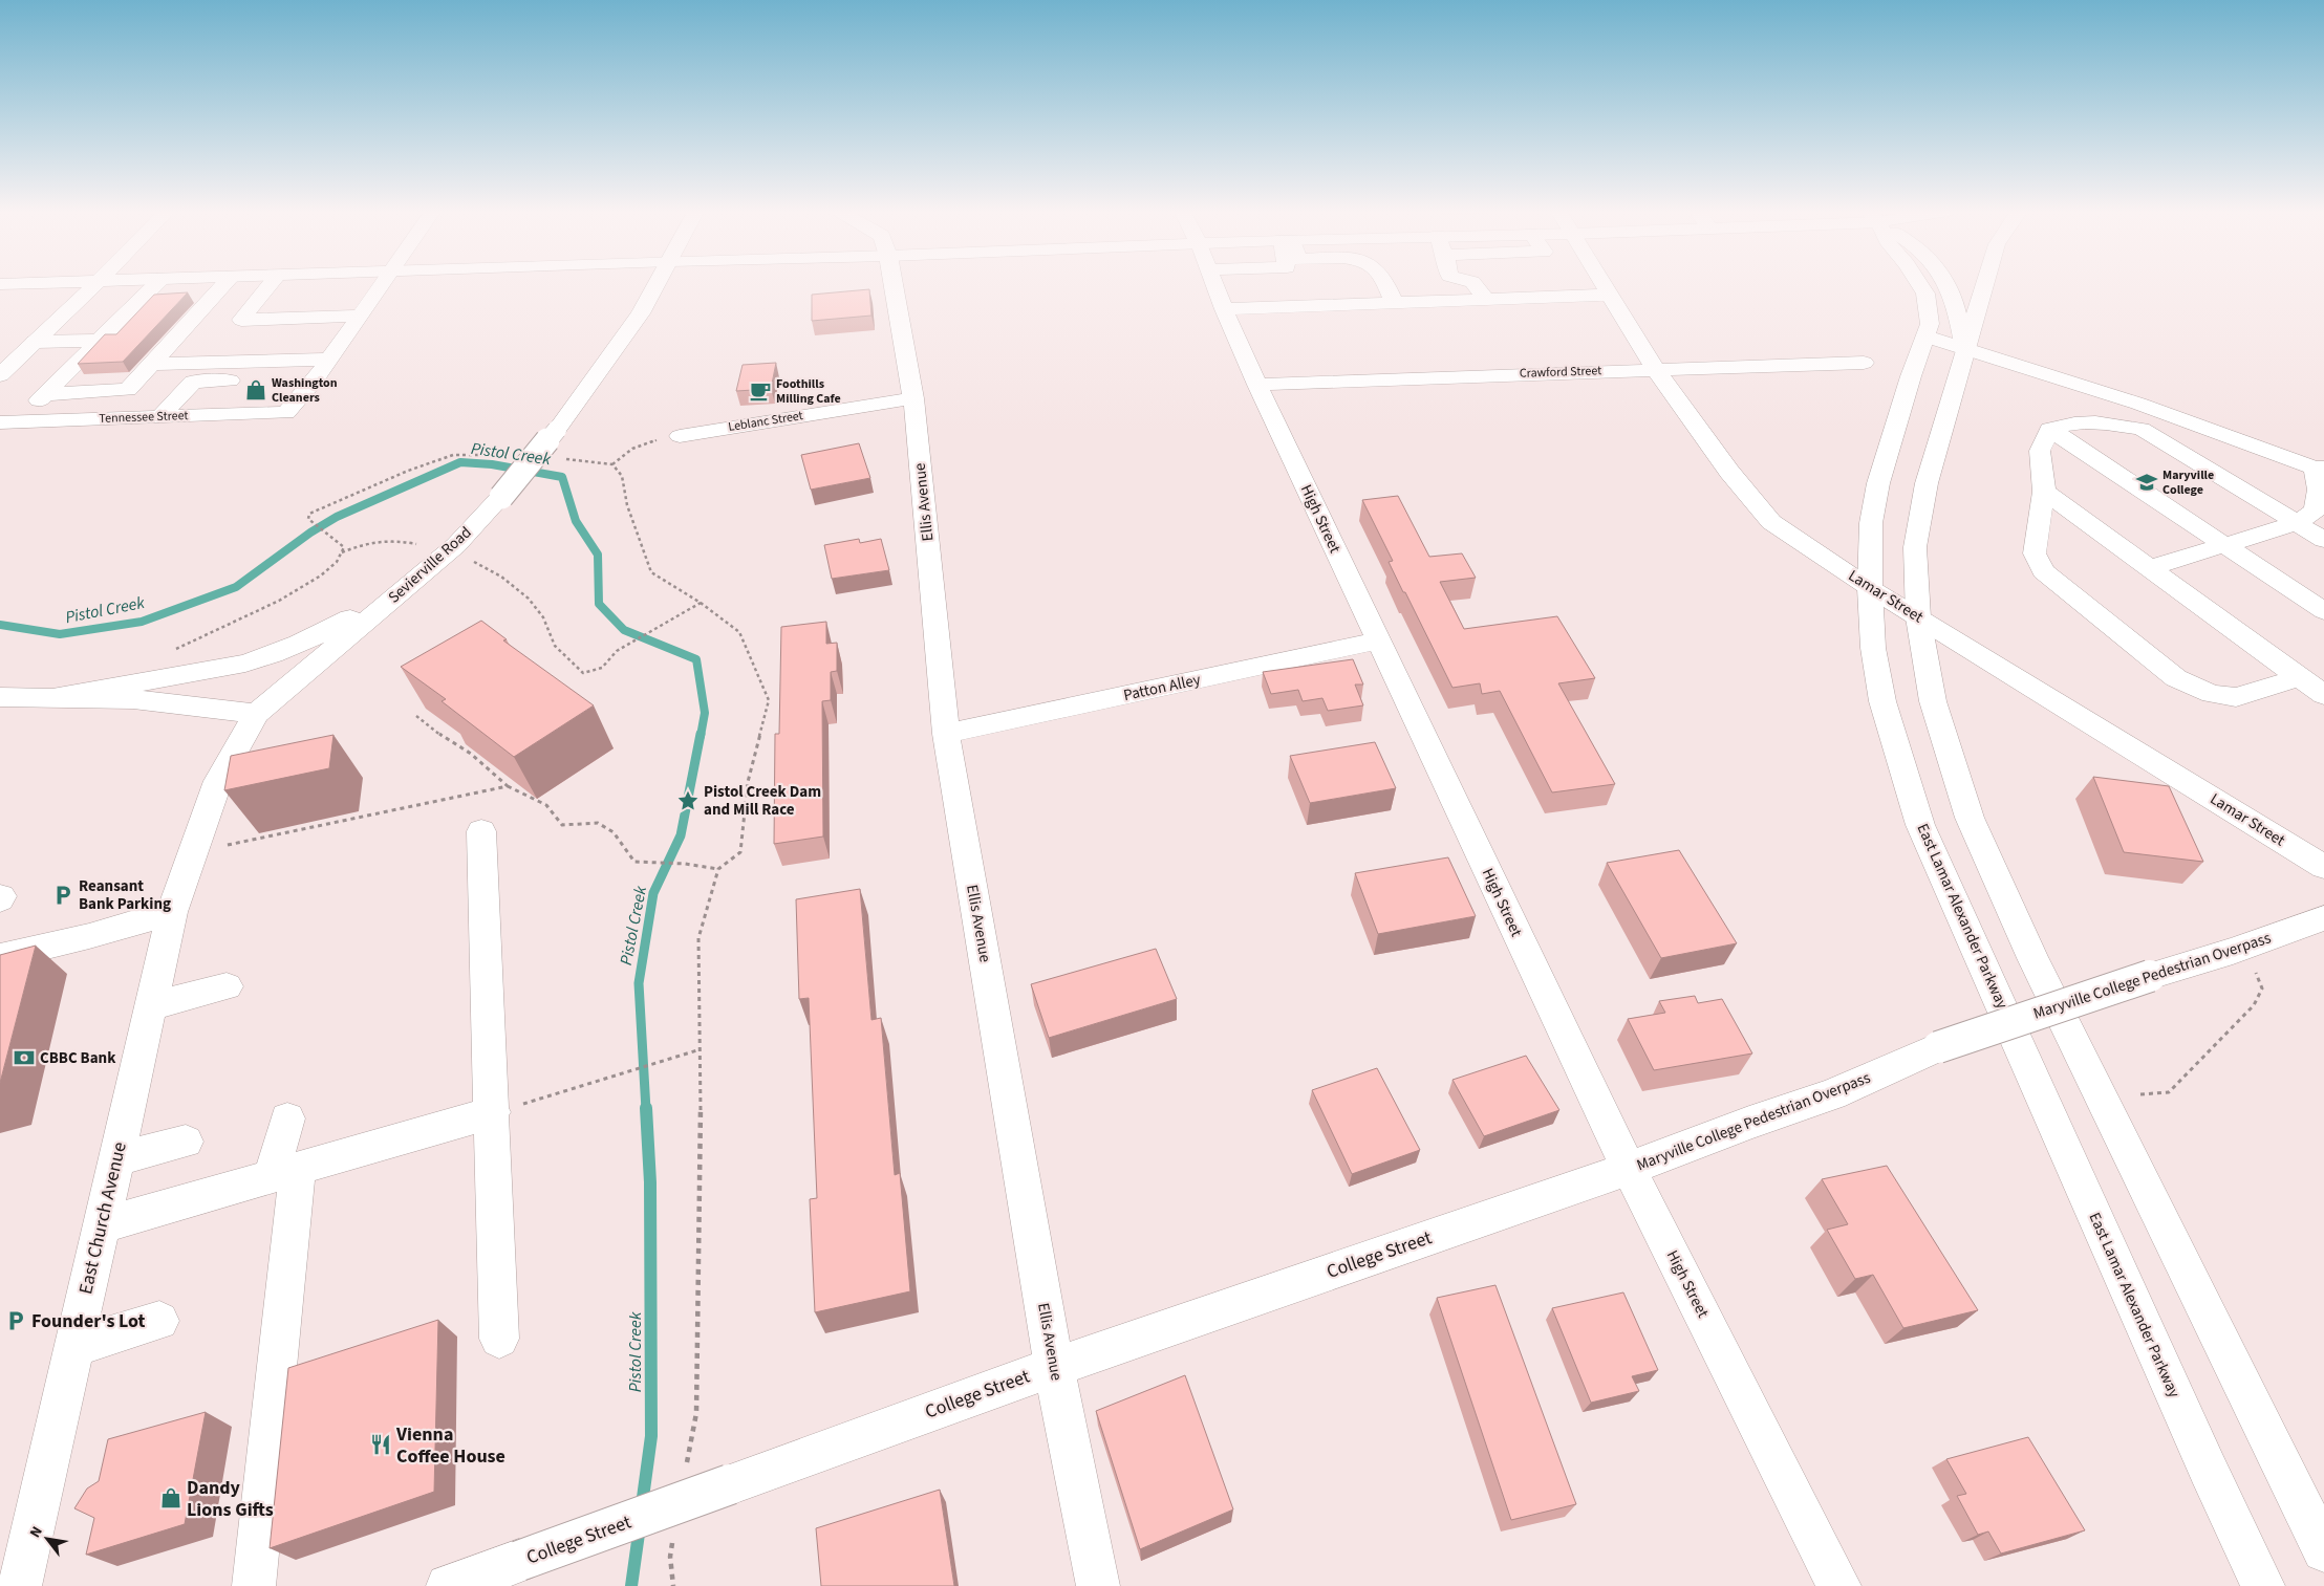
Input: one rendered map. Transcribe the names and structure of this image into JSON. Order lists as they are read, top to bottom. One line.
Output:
{"streets":{"main road":["Crawford Street","Tennessee Street","Leblanc Street","Ellis Avenue","High Street","Sevierville Road","Lamar Street","Patton Alley","East Lamar Alexander Parkway","Maryville College Pedestrian Overpass","East Church Avenue","College Street"]},"crossings":[["Crawford Street","High Street"],["Crawford Street","Lamar Street"],["Leblanc Street","Ellis Avenue"],["Ellis Avenue","Patton Alley"],["Ellis Avenue","College Street"],["High Street","Patton Alley"],["High Street","Maryville College Pedestrian Overpass"],["High Street","College Street"],["Sevierville Road","East Church Avenue"],["Lamar Street","East Lamar Alexander Parkway"],["Maryville College Pedestrian Overpass","College Street"]],"water":["Pistol Creek"],"places":{"shop":["Washington Cleaners","Dandy Lions Gifts"],"cafe":["Foothills Milling Cafe"],"school or university":["Maryville College"],"place":["Pistol Creek Dam and Mill Race"],"parking":["Reansant Bank Parking","Founder's Lot"],"bank":["CBBC Bank"],"restaurant":["Vienna Coffee House"]},"north":"top left"}
